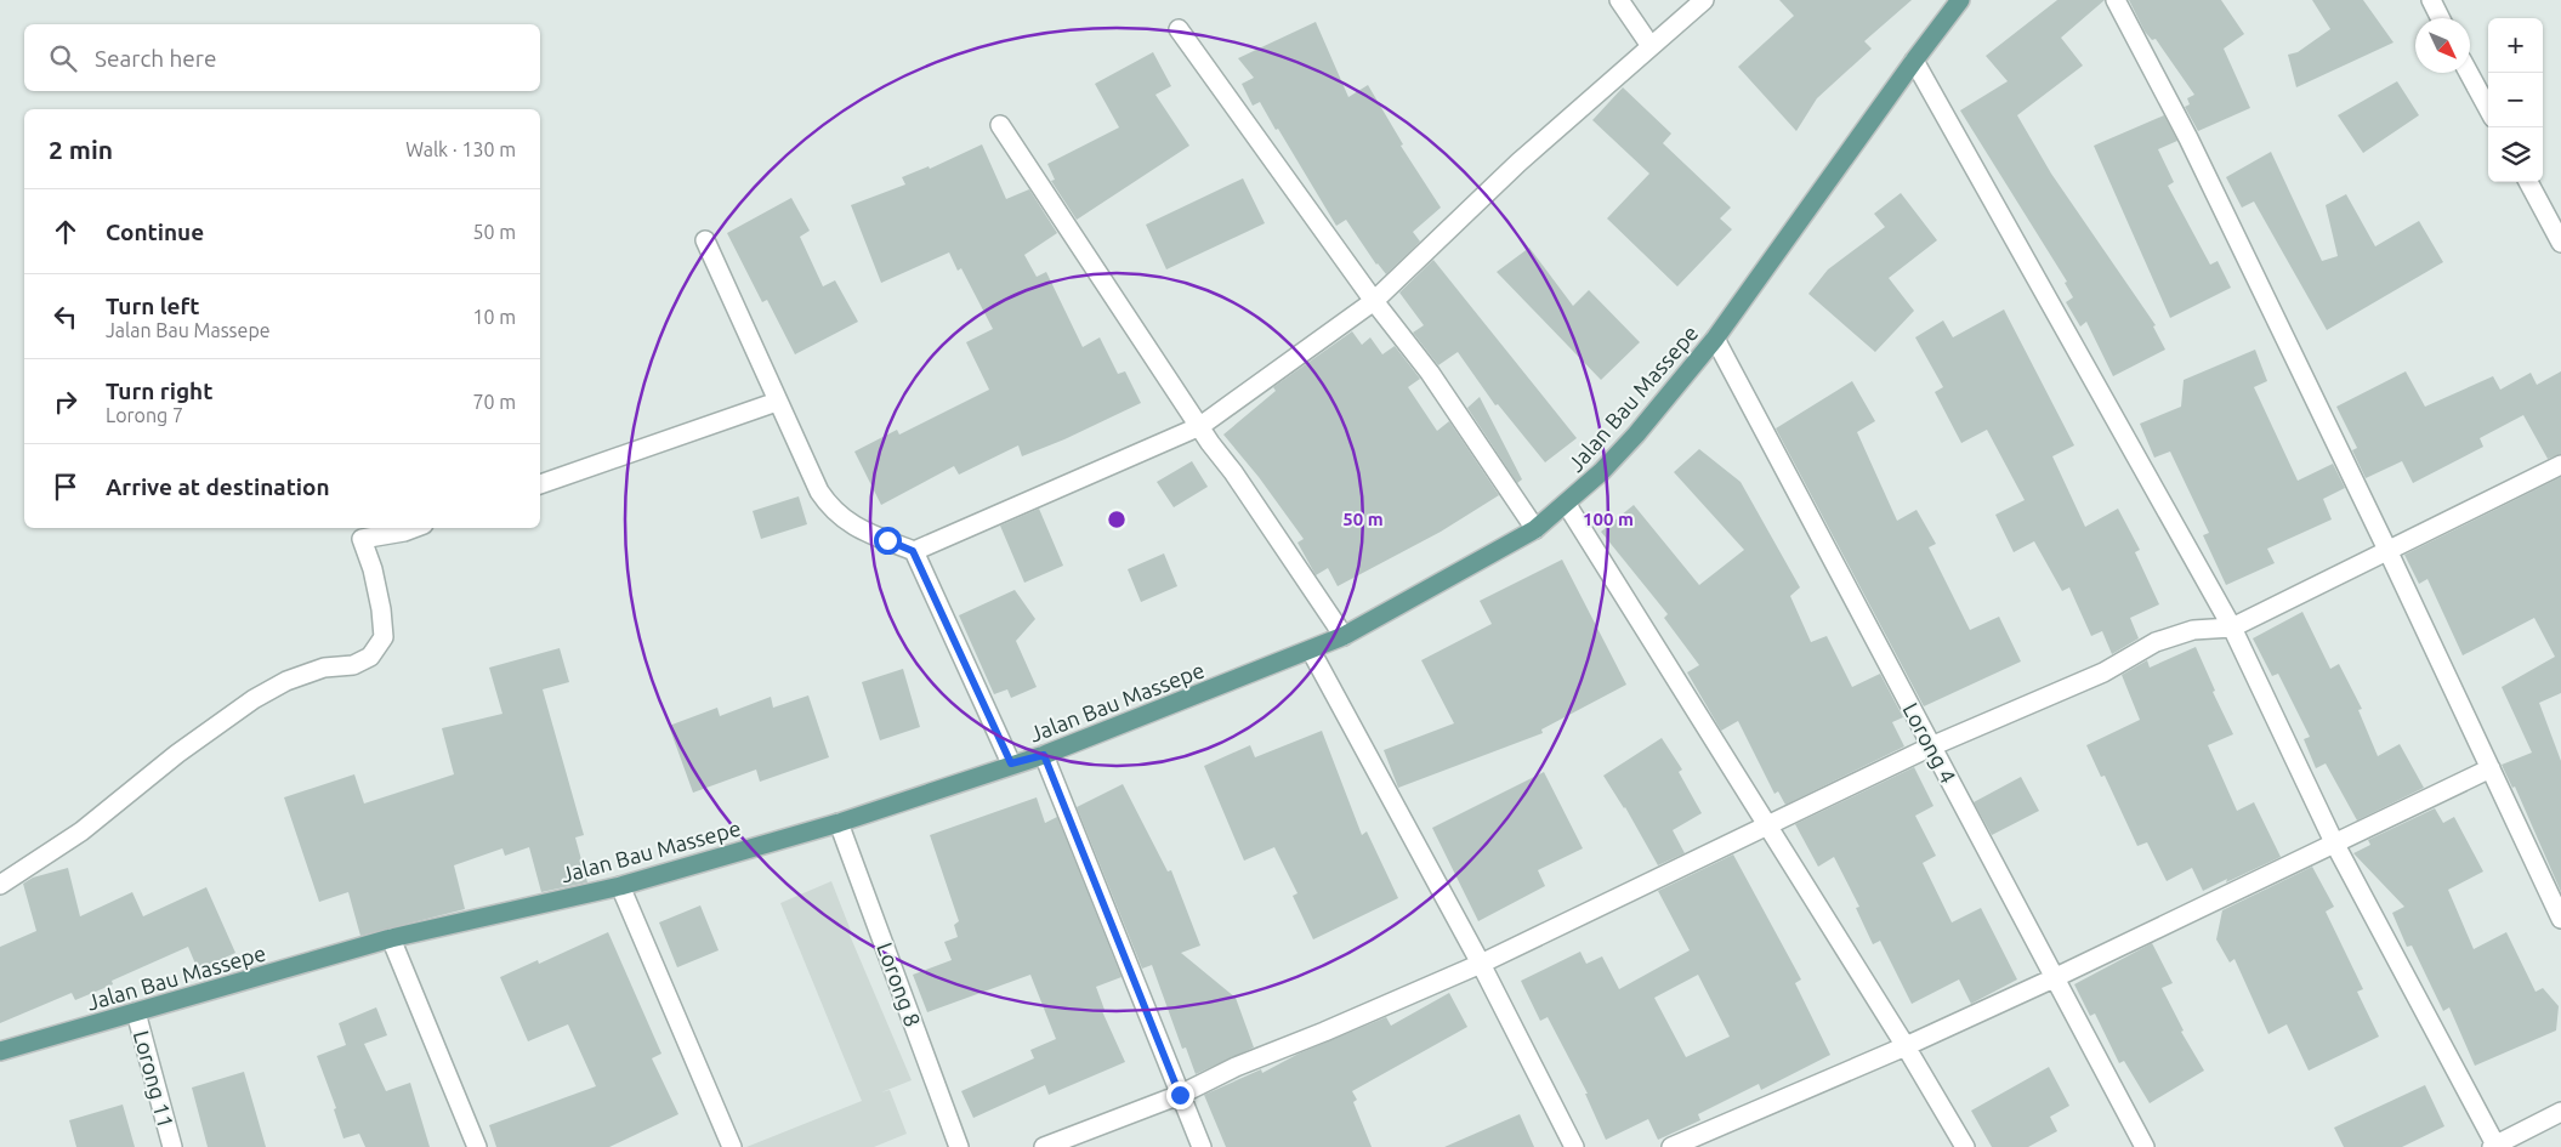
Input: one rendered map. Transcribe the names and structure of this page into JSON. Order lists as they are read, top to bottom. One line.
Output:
{"streets":{"main road":["Jalan Bau Massepe"],"street":["Lorong 4","Lorong 8","Lorong 11"]},"crossings":[["Jalan Bau Massepe","Lorong 4"],["Jalan Bau Massepe","Lorong 8"],["Jalan Bau Massepe","Lorong 11"]],"north":"bottom right","page":{"map_buttons":["+","−"],"search":"Search here","heading":["2 min","Walk · 130 m"],"list":[["Continue","50 m"],["Turn left","Jalan Bau Massepe","10 m"],["Turn right","Lorong 7","70 m"],"Arrive at destination"]},"rings":["50 m","100 m"]}
